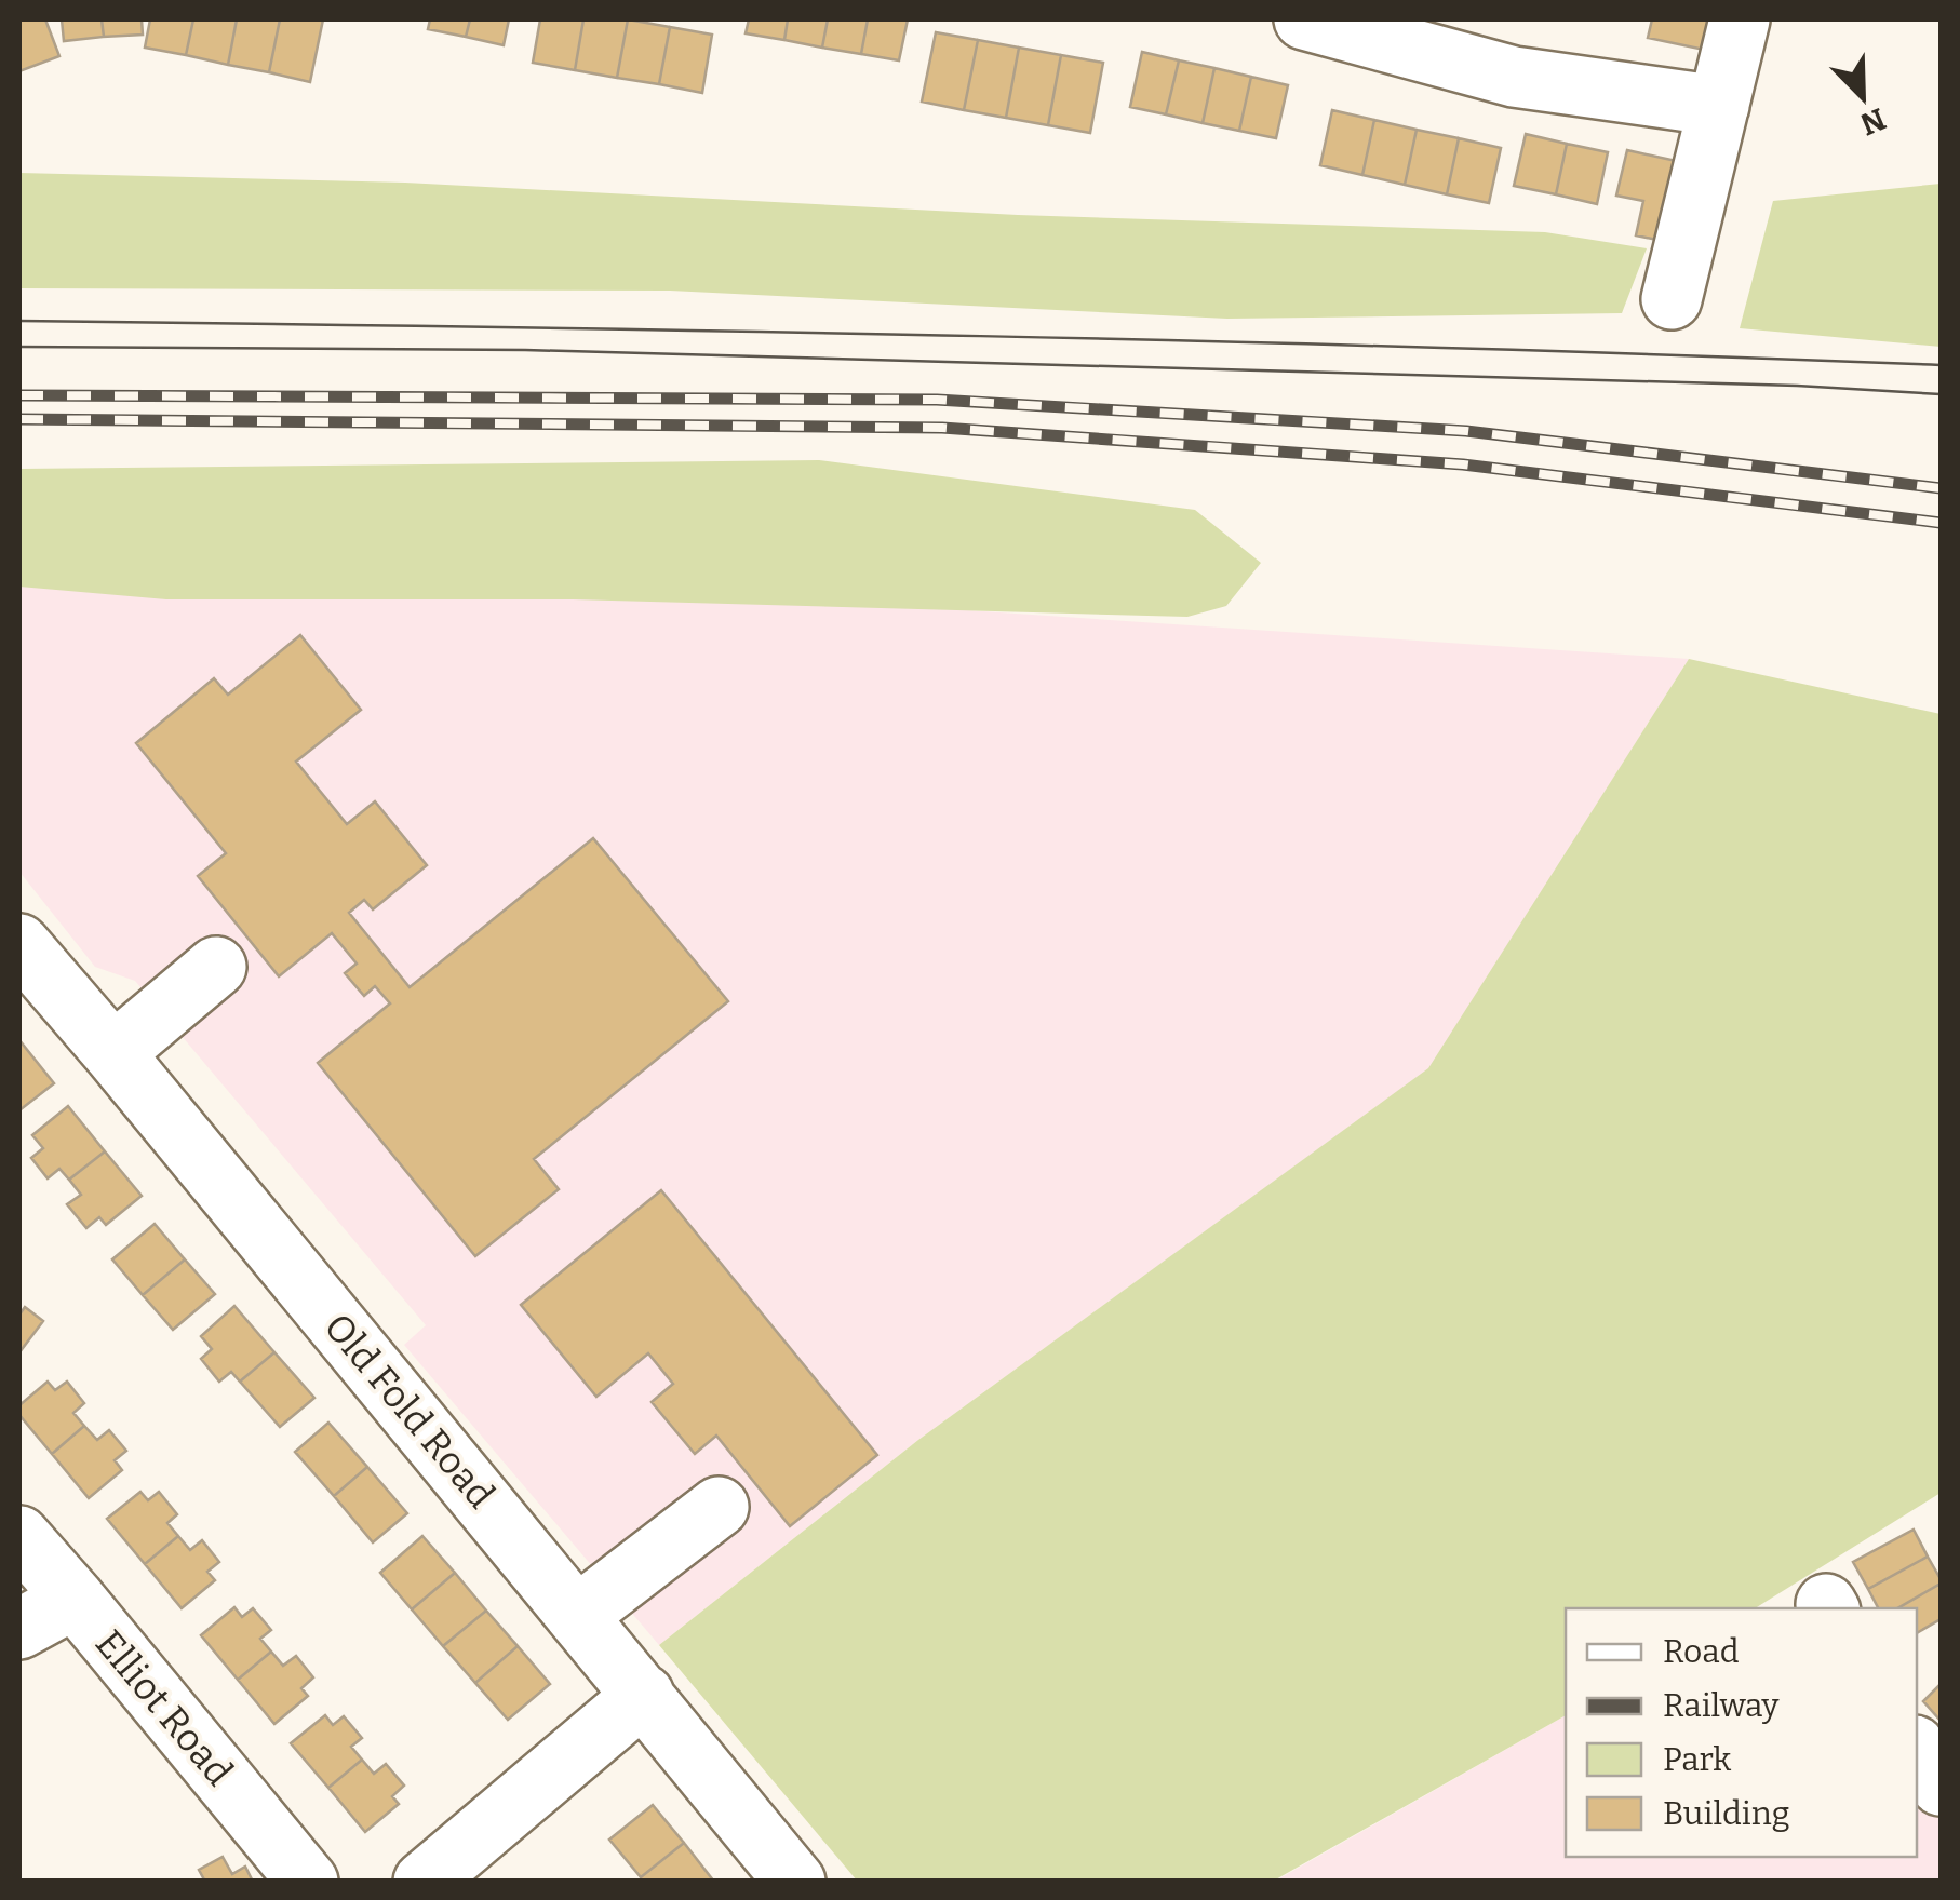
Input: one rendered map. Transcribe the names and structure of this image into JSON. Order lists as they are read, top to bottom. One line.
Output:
{"streets":{"street":["Old Fold Road","Elliot Road"]},"legend":["Road","Railway","Park","Building"],"north":"bottom right"}
